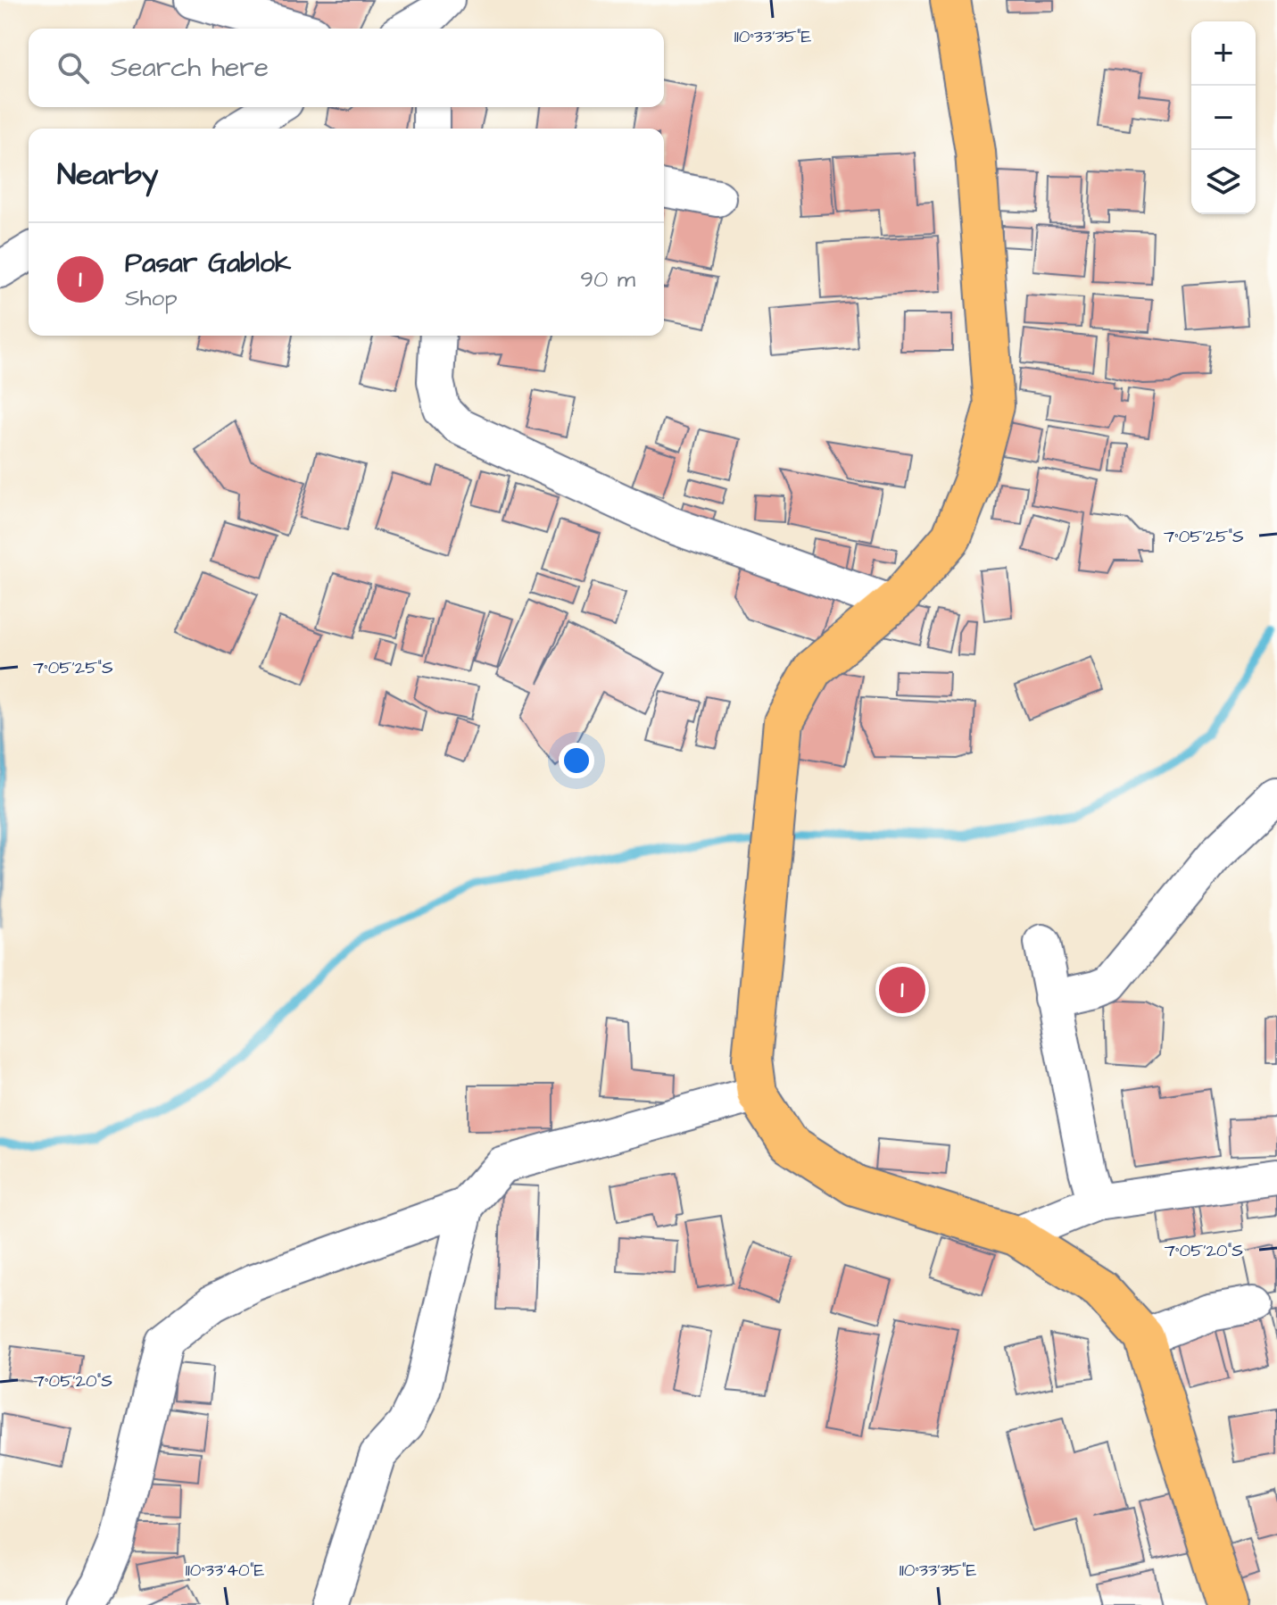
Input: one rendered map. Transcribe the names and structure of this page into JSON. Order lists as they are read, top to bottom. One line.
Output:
{"page":{"map_buttons":["+","−"],"search":"Search here","heading":"Nearby","list":[{"mark":"1","name":"Pasar Gablok","note":"Shop","value":"90 m"}],"pins":"1"},"coordinates":["110°33'35\"E","7°05'25\"S","7°05'20\"S","110°33'40\"E"]}
